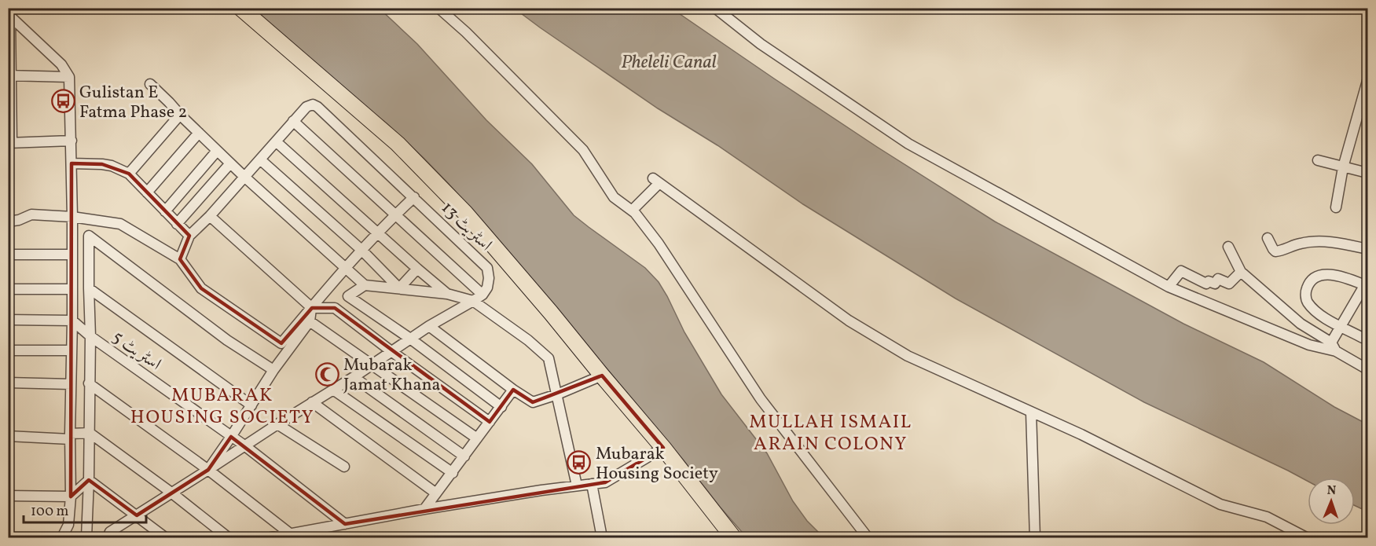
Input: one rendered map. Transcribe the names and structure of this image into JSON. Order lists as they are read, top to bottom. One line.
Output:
{"streets":{"street":["اسٹریٹ 13","اسٹریٹ 5"]},"districts":["MUBARAK HOUSING SOCIETY","MULLAH ISMAIL ARAIN COLONY"],"water":["Pheleli Canal"],"places":{"bus stop":["Gulistan E Fatma Phase 2","Mubarak Housing Society"],"mosque":["Mubarak Jamat Khana"]},"scale_bar":"100 m","north":"top"}
